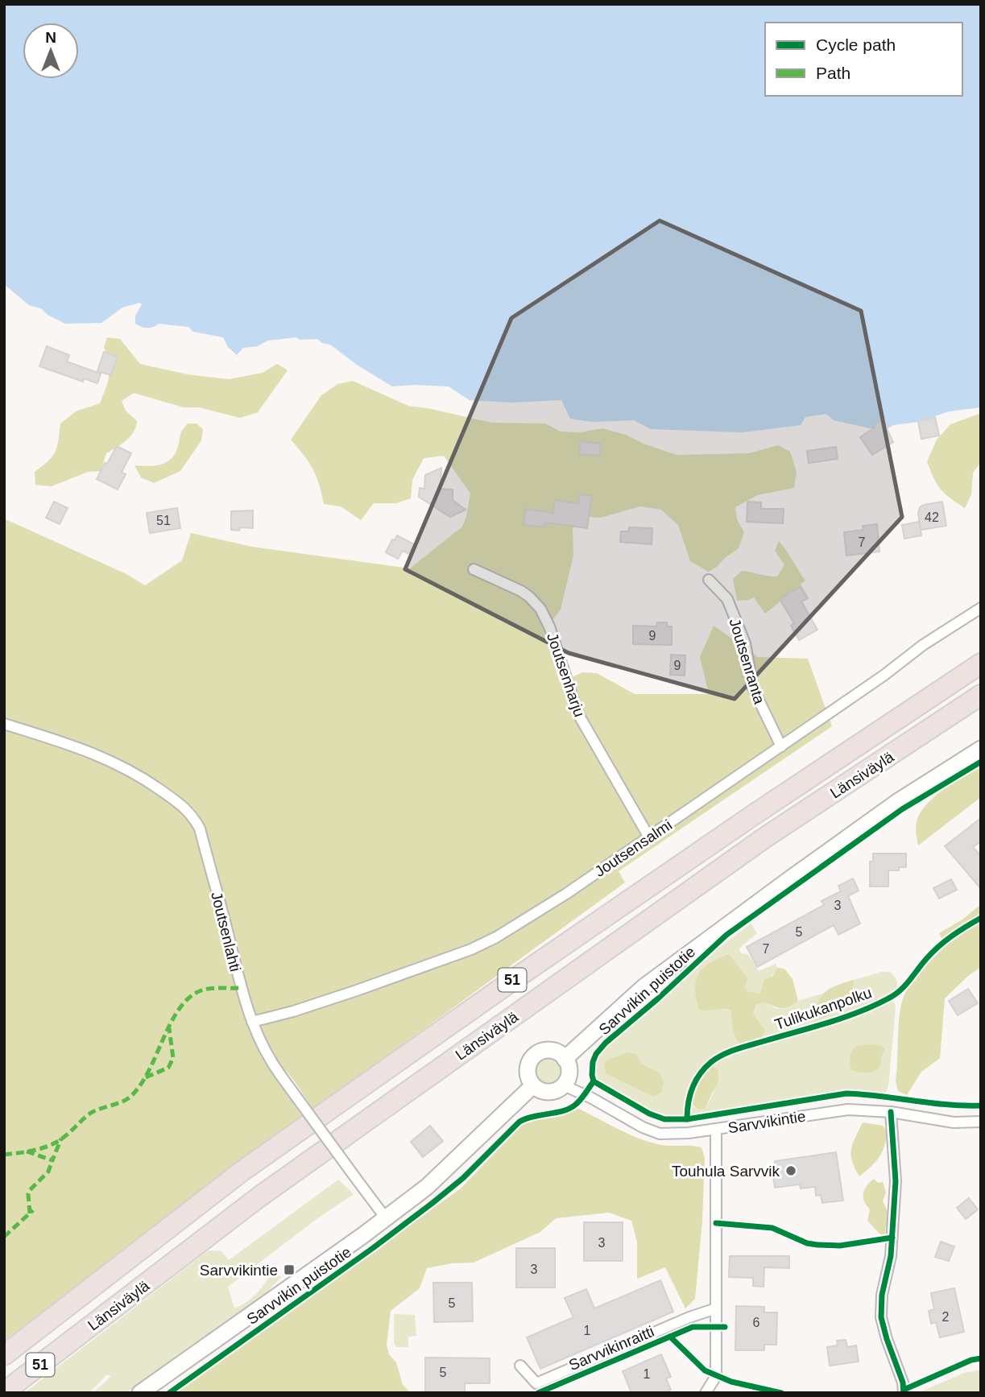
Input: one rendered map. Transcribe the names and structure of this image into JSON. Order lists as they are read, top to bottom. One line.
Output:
{"streets":{"highway":["Länsiväylä","51"],"main road":["Sarvvikin puistotie"],"street":["Joutsenranta","Joutsenharju","Joutsensalmi","Joutsenlahti","Sarvvikintie"],"cycle path":["Tulikukanpolku","Sarvvikinraitti"]},"crossings":[["Joutsenranta","Joutsensalmi"],["Joutsenharju","Joutsensalmi"],["Joutsensalmi","Joutsenlahti"],["Joutsenlahti","Sarvvikin puistotie"],["Sarvvikin puistotie","Sarvvikintie"]],"places":{"other":["Touhula Sarvvik"],"transit":["Sarvvikintie"]},"house_numbers":["42","51","7","9","9","3","5","7","3","3","5","2","6","1","5","1"],"legend":["Cycle path","Path"],"north":"top"}
